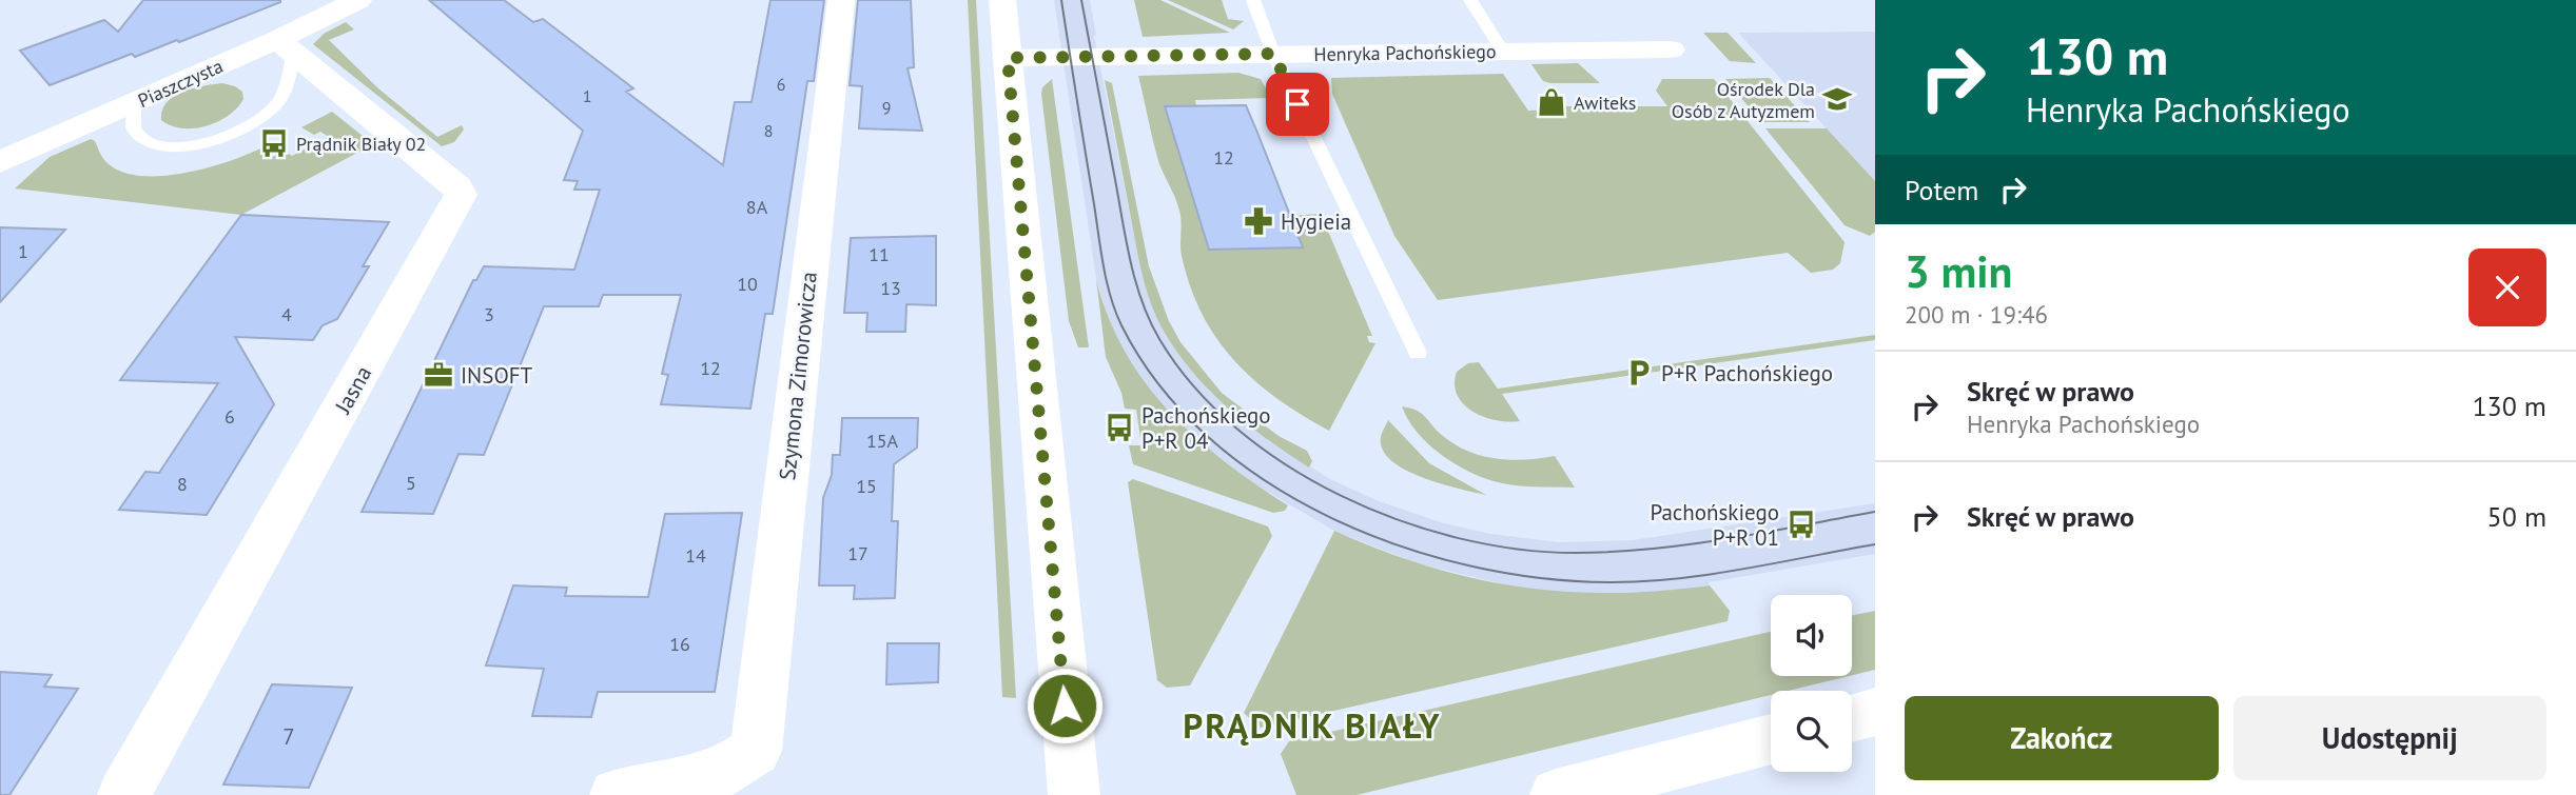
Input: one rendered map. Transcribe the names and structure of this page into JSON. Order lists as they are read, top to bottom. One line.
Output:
{"streets":{"street":["Henryka Pachońskiego","Piaszczysta","Szymona Zimorowicza","Jasna"]},"crossings":[["Piaszczysta","Jasna"]],"districts":["PRĄDNIK BIAŁY"],"places":{"school or university":["Ośrodek Dla Osób z Autyzmem"],"shop":["Awiteks"],"bus stop":["Prądnik Biały 02","Pachońskiego P+R 04","Pachońskiego P+R 01"],"pharmacy":["Hygieia"],"parking":["P+R Pachońskiego"],"office":["INSOFT"]},"house_numbers":["6","1","9","8","12","8A","1","11","10","13","4","3","12","6","15A","5","8","15","17","14","16","7"],"page":{"turn":["130 m","Henryka Pachońskiego"],"then":"Potem","heading":["3 min","200 m · 19:46"],"list":[{"name":"Skręć w prawo","note":"Henryka Pachońskiego","value":"130 m"},{"name":"Skręć w prawo","value":"50 m"}],"buttons":["Zakończ","Udostępnij"]}}
